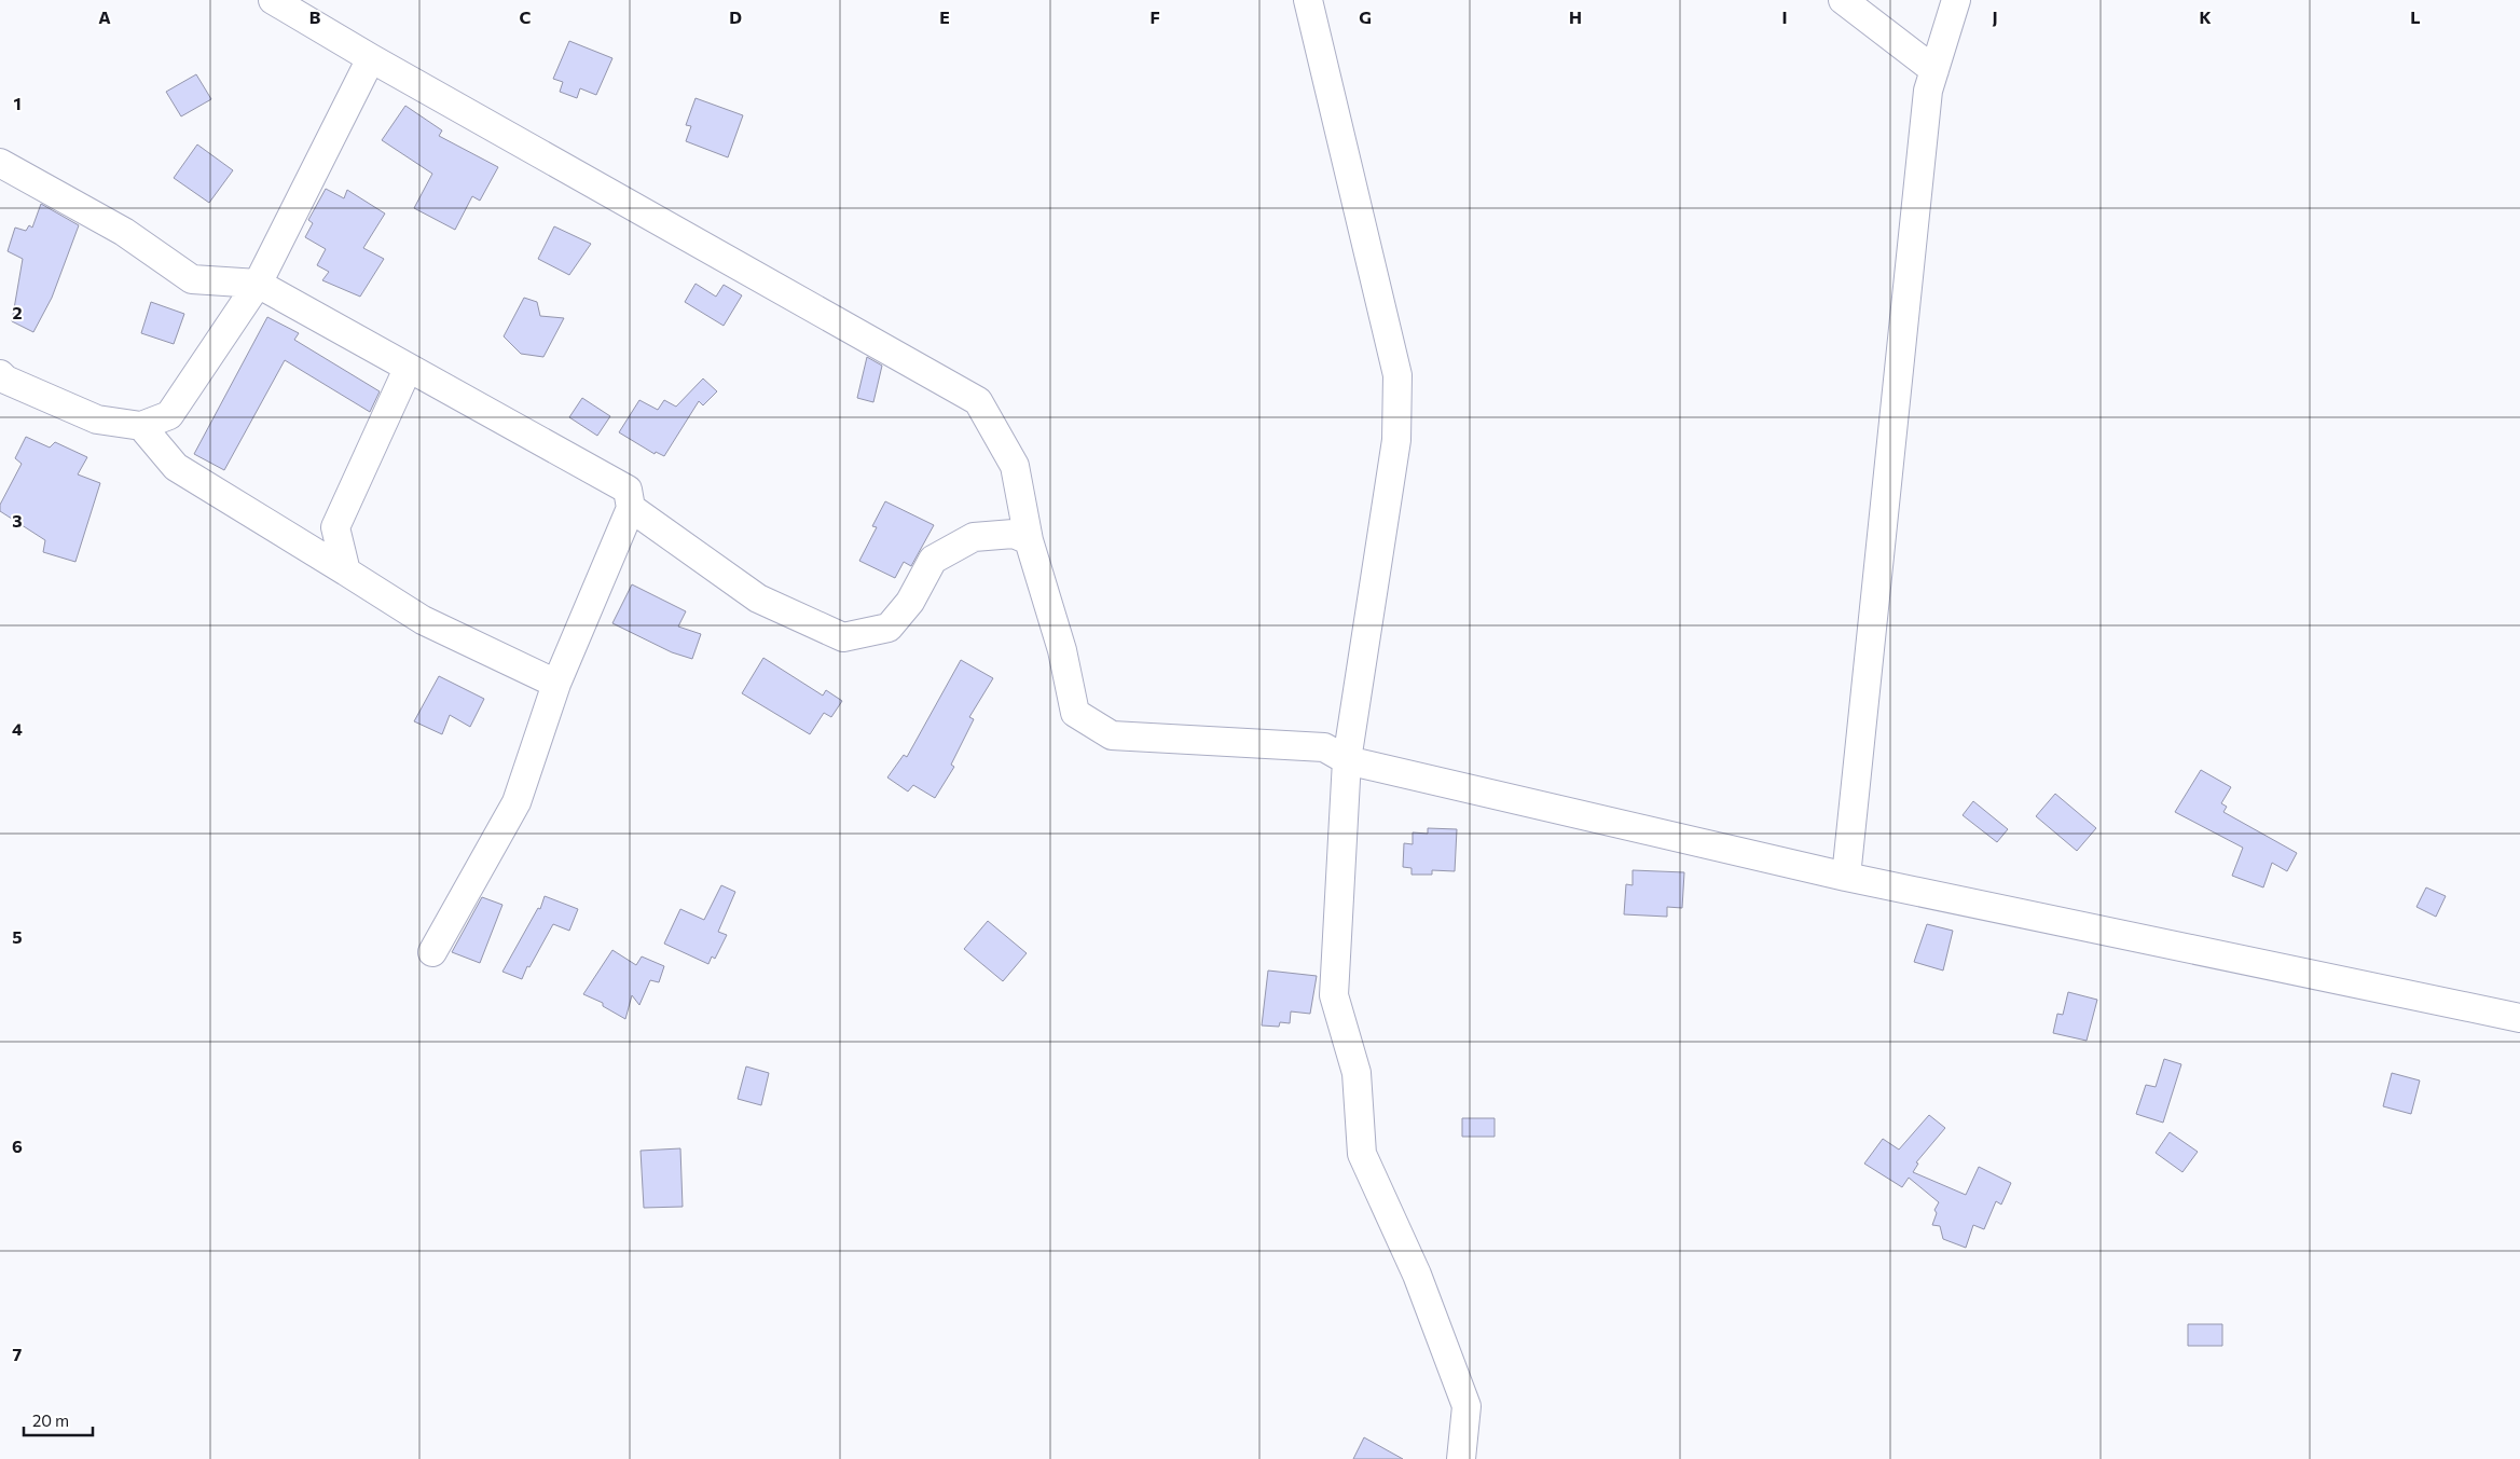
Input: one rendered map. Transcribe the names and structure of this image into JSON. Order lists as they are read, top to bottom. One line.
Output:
{"scale_bar":"20 m","grid":{"columns":["A","B","C","D","E","F","G","H","I","J","K","L"],"rows":["1","2","3","4","5","6","7"]}}
